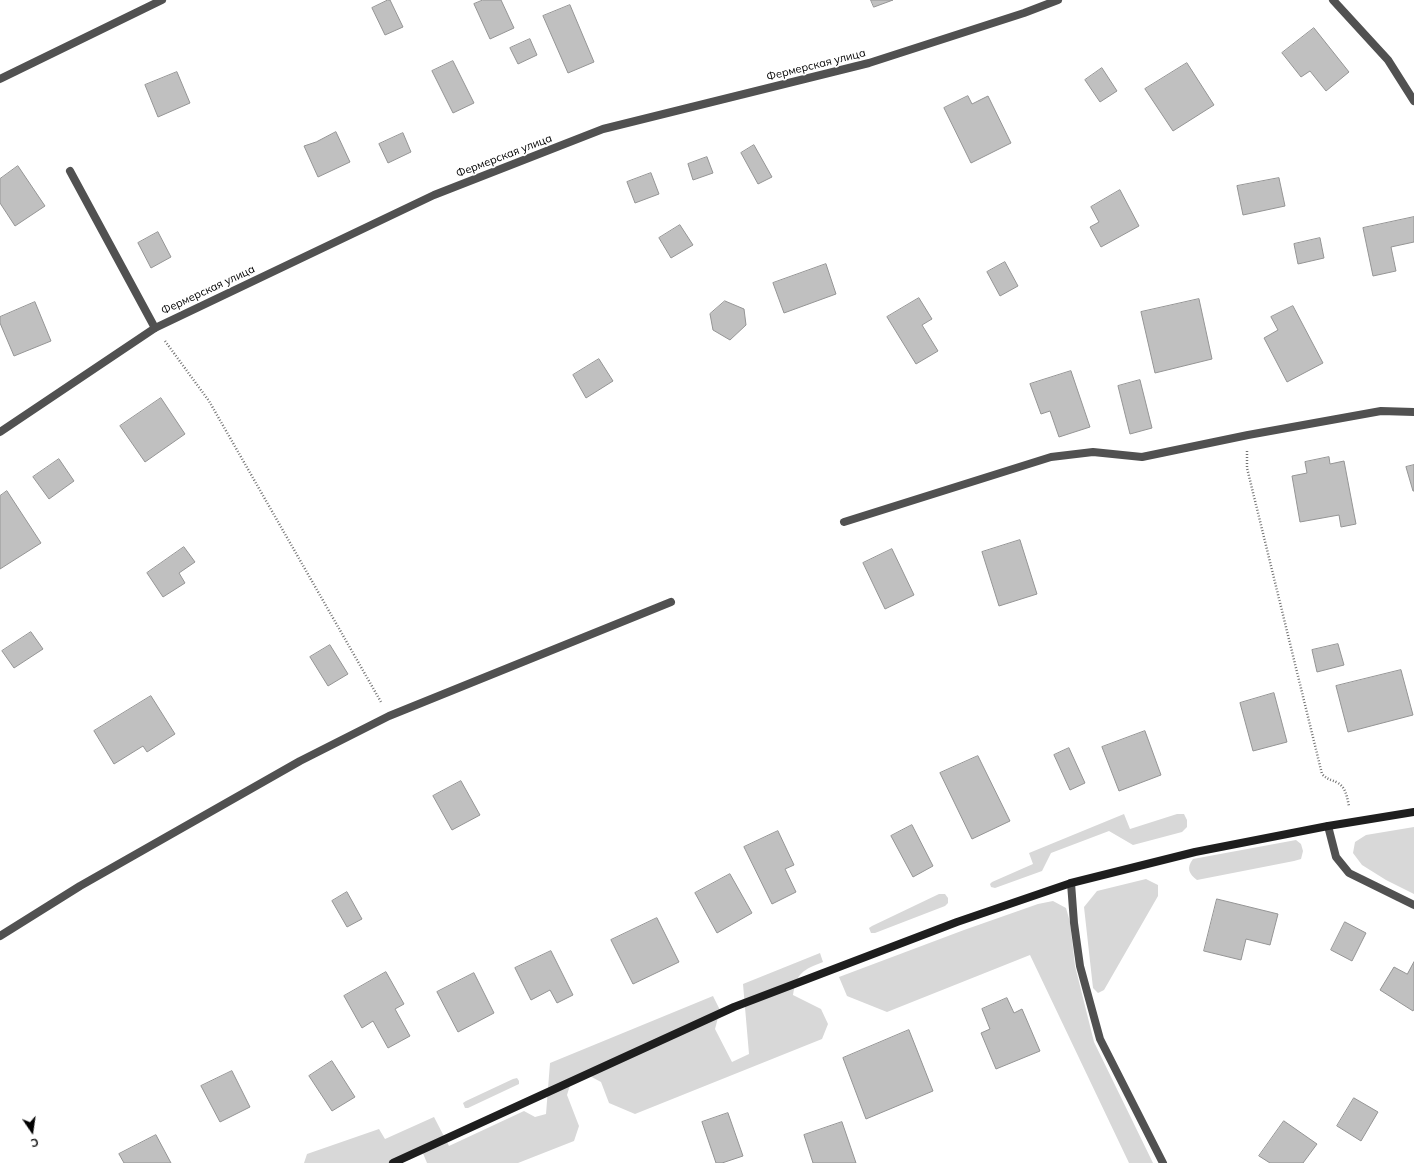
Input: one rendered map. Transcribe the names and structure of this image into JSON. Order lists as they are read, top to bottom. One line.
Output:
{"streets":{"street":["Фермерская улица"]},"north":"bottom"}
